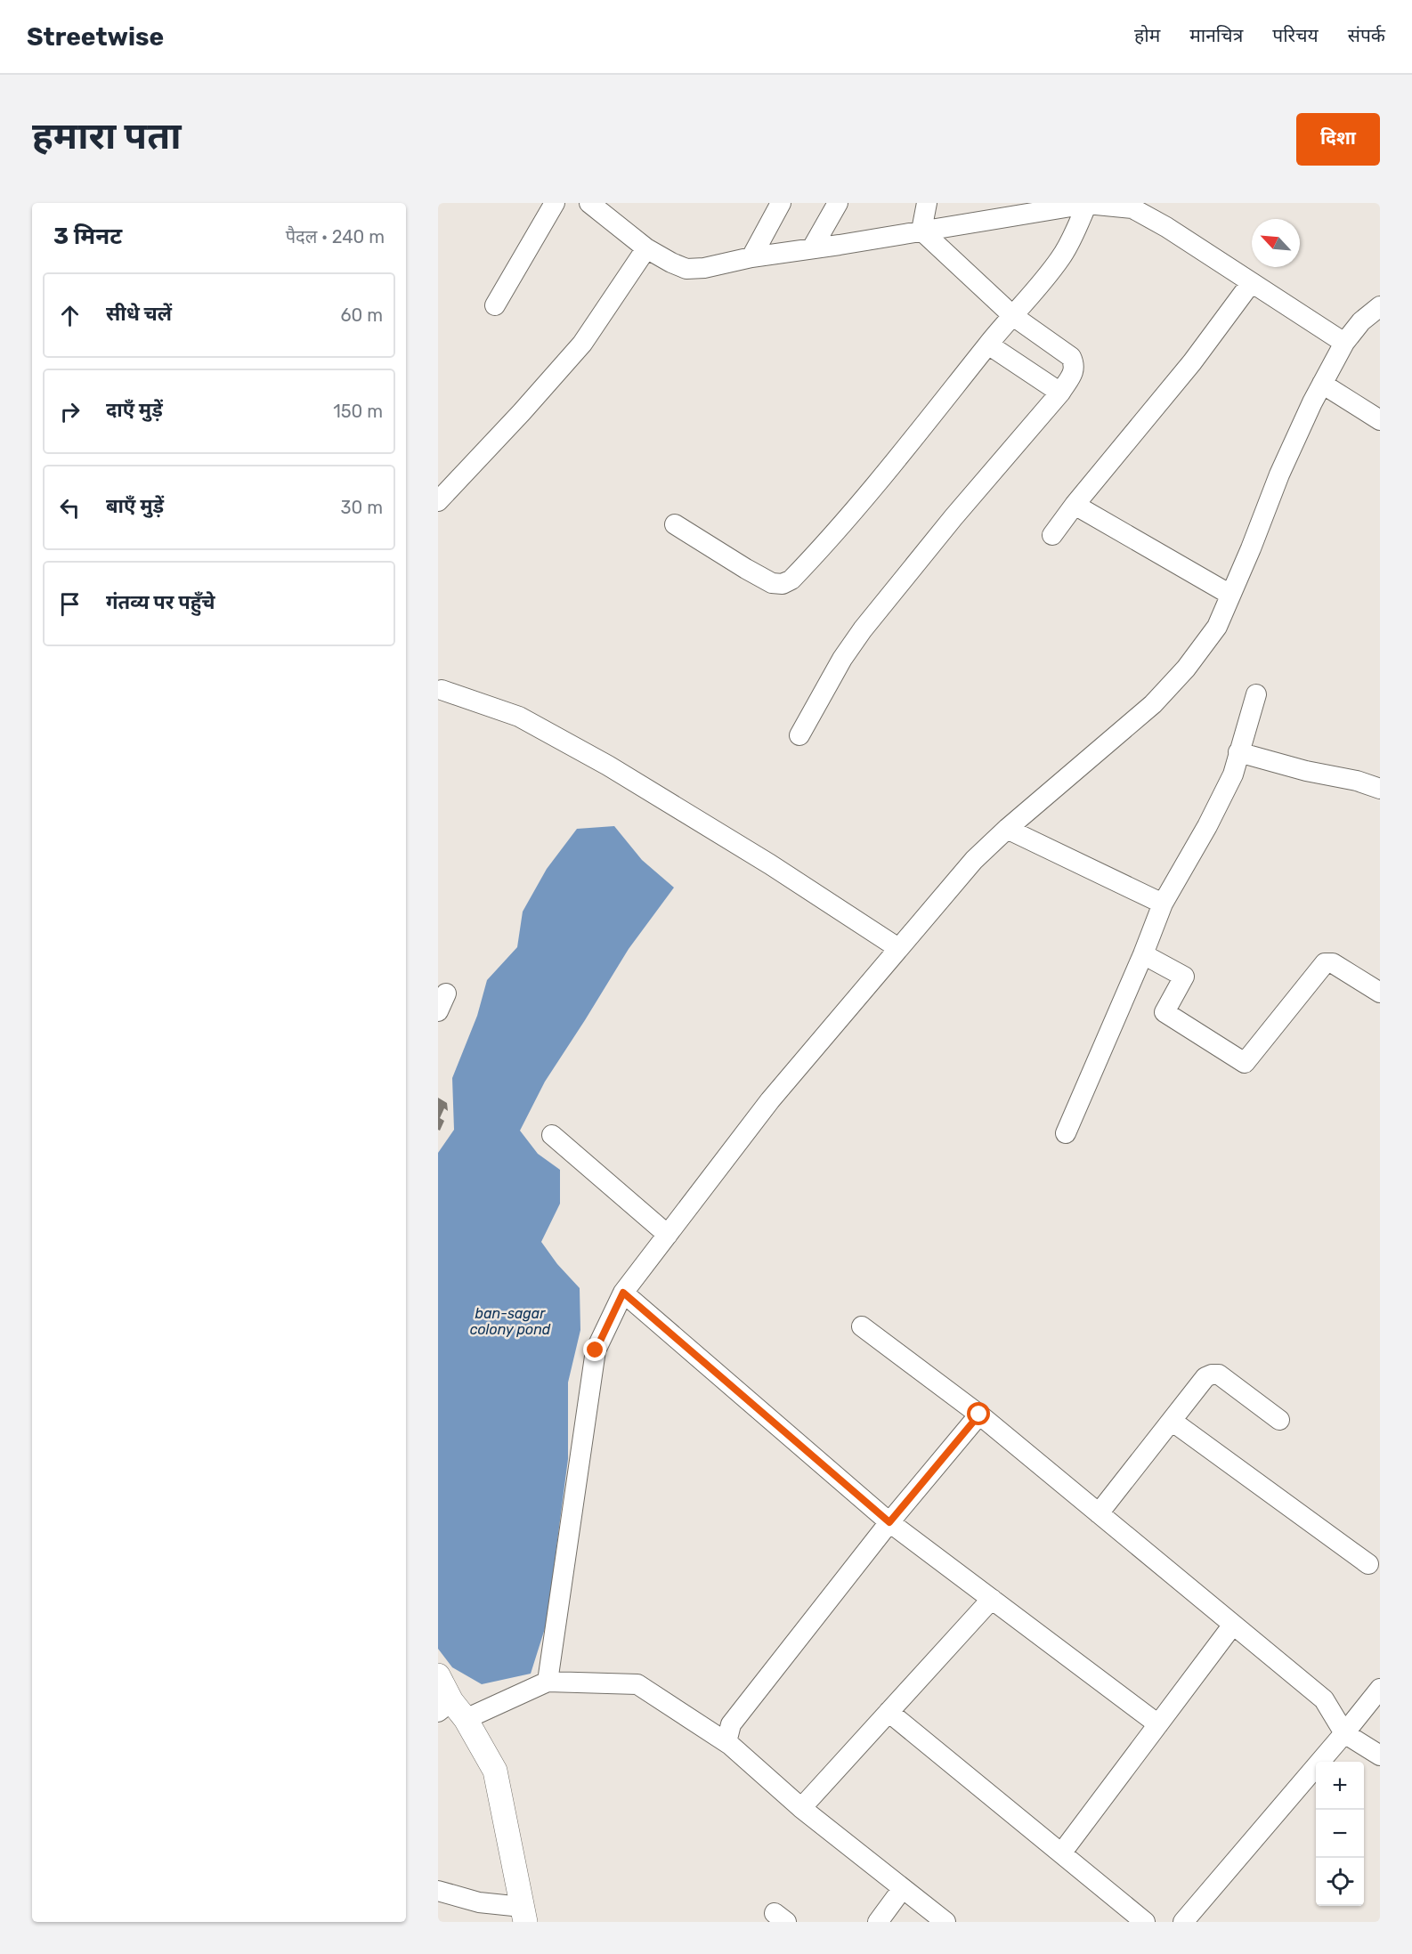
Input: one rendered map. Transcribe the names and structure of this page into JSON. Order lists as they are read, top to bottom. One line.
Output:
{"water":["ban-sagar colony pond"],"north":"top left","page":{"header":"Streetwise","nav":["होम","मानचित्र","परिचय","संपर्क"],"buttons":"दिशा","title":"हमारा पता","heading":["3 मिनट","पैदल · 240 m"],"list":[["सीधे चलें","60 m"],["दाएँ मुड़ें","150 m"],["बाएँ मुड़ें","30 m"],"गंतव्य पर पहुँचे"],"map_buttons":["+","−"]}}
